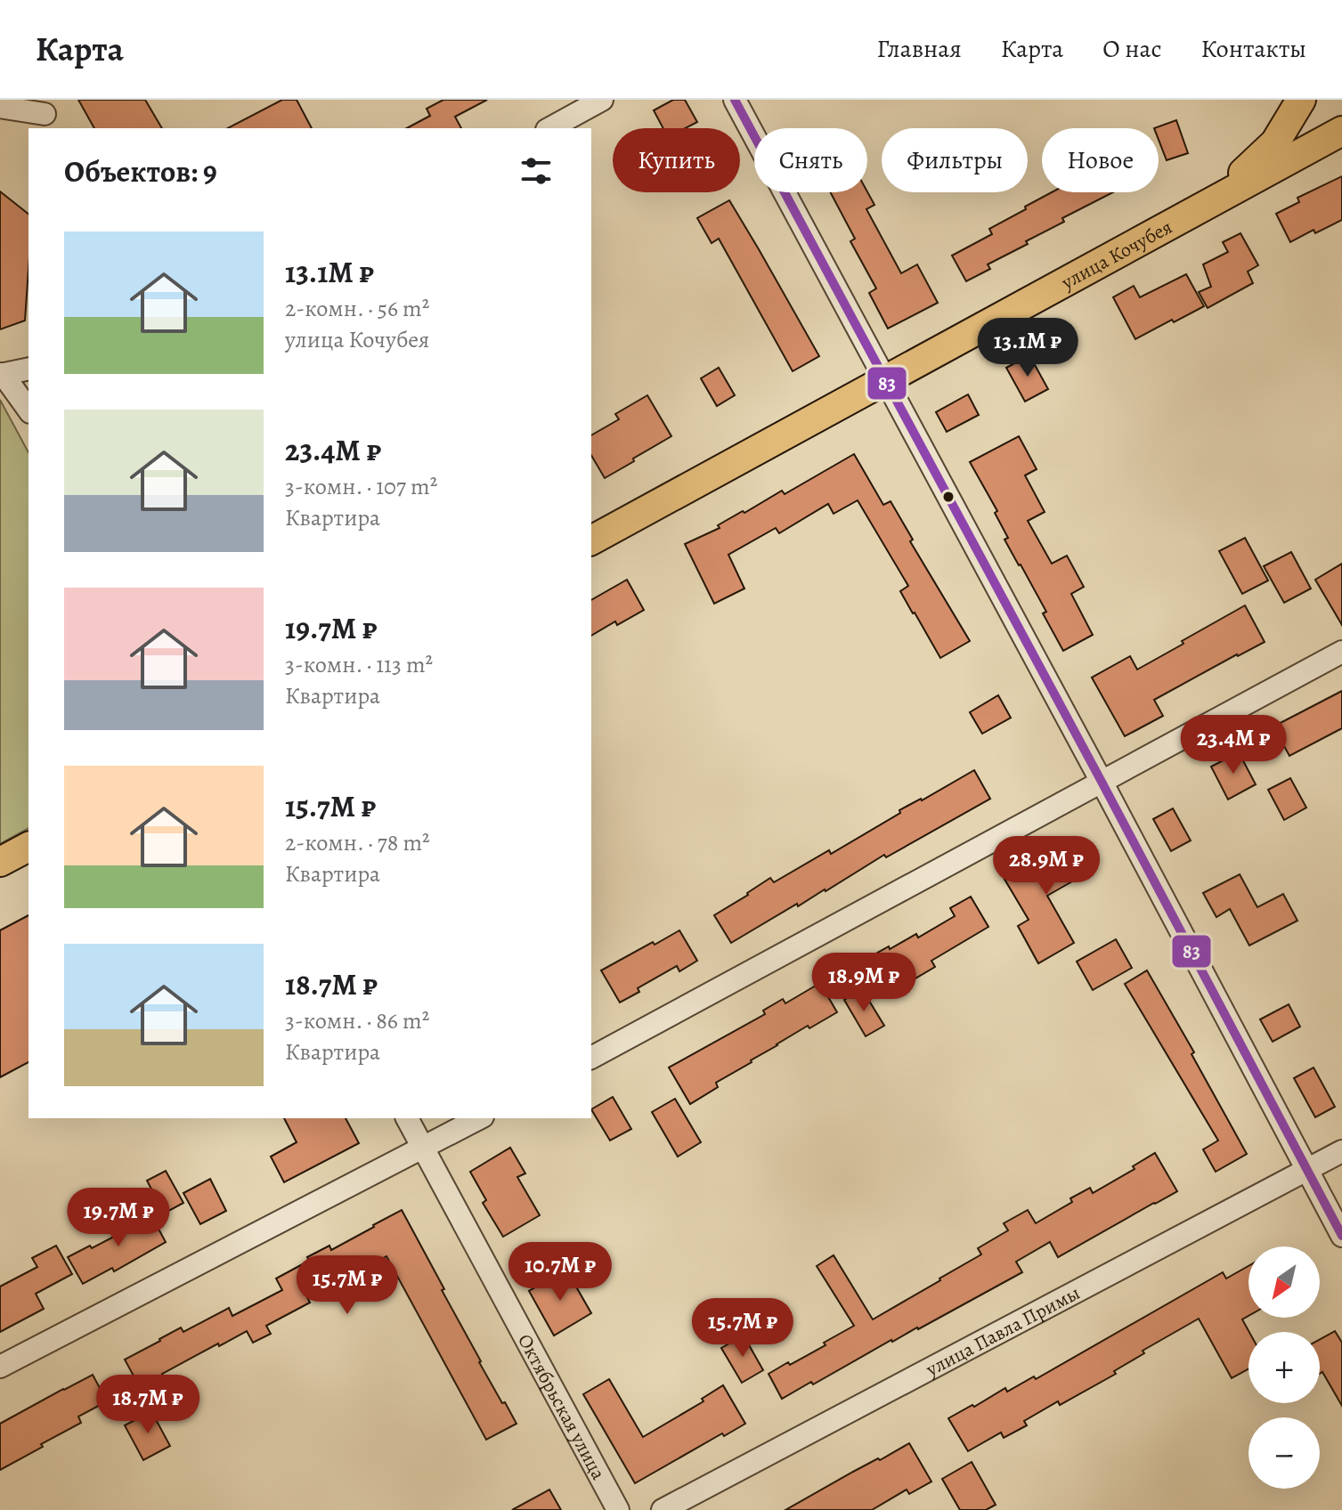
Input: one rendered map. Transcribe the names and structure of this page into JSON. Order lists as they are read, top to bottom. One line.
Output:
{"streets":{"main road":["улица Кочубея"],"street":["улица Павла Примы","Октябрьская улица"]},"lines":["transit line 83"],"north":"bottom left","page":{"header":"Карта","nav":["Главная","Карта","О нас","Контакты"],"chip":["Купить","Снять","Фильтры","Новое"],"heading":"Объектов: 9","list":[{"name":"13.1M ₽","note":"2-комн. · 56 m² · улица Кочубея"},{"name":"23.4M ₽","note":"3-комн. · 107 m² · Квартира"},{"name":"19.7M ₽","note":"3-комн. · 113 m² · Квартира"},{"name":"15.7M ₽","note":"2-комн. · 78 m² · Квартира"},{"name":"18.7M ₽","note":"3-комн. · 86 m² · Квартира"}],"price":["13.1M ₽","23.4M ₽","28.9M ₽","18.9M ₽","19.7M ₽","10.7M ₽","15.7M ₽","15.7M ₽","18.7M ₽"],"map_buttons":["+","−"]}}
